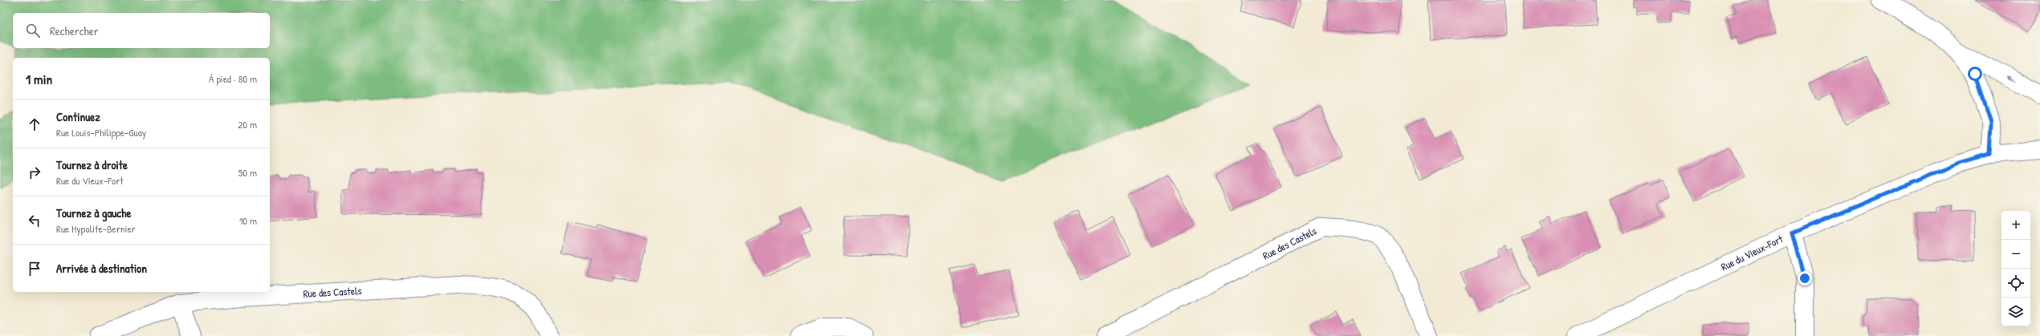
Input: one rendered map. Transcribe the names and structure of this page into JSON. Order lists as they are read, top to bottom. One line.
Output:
{"streets":{"street":["Rue des Castels","Rue du Vieux-Fort"]},"page":{"search":"Rechercher","heading":["1 min","À pied · 80 m"],"list":[["Continuez","Rue Louis-Philippe-Guay","20 m"],["Tournez à droite","Rue du Vieux-Fort","50 m"],["Tournez à gauche","Rue Hypolite-Bernier","10 m"],"Arrivée à destination"],"map_buttons":["+","−"]}}
